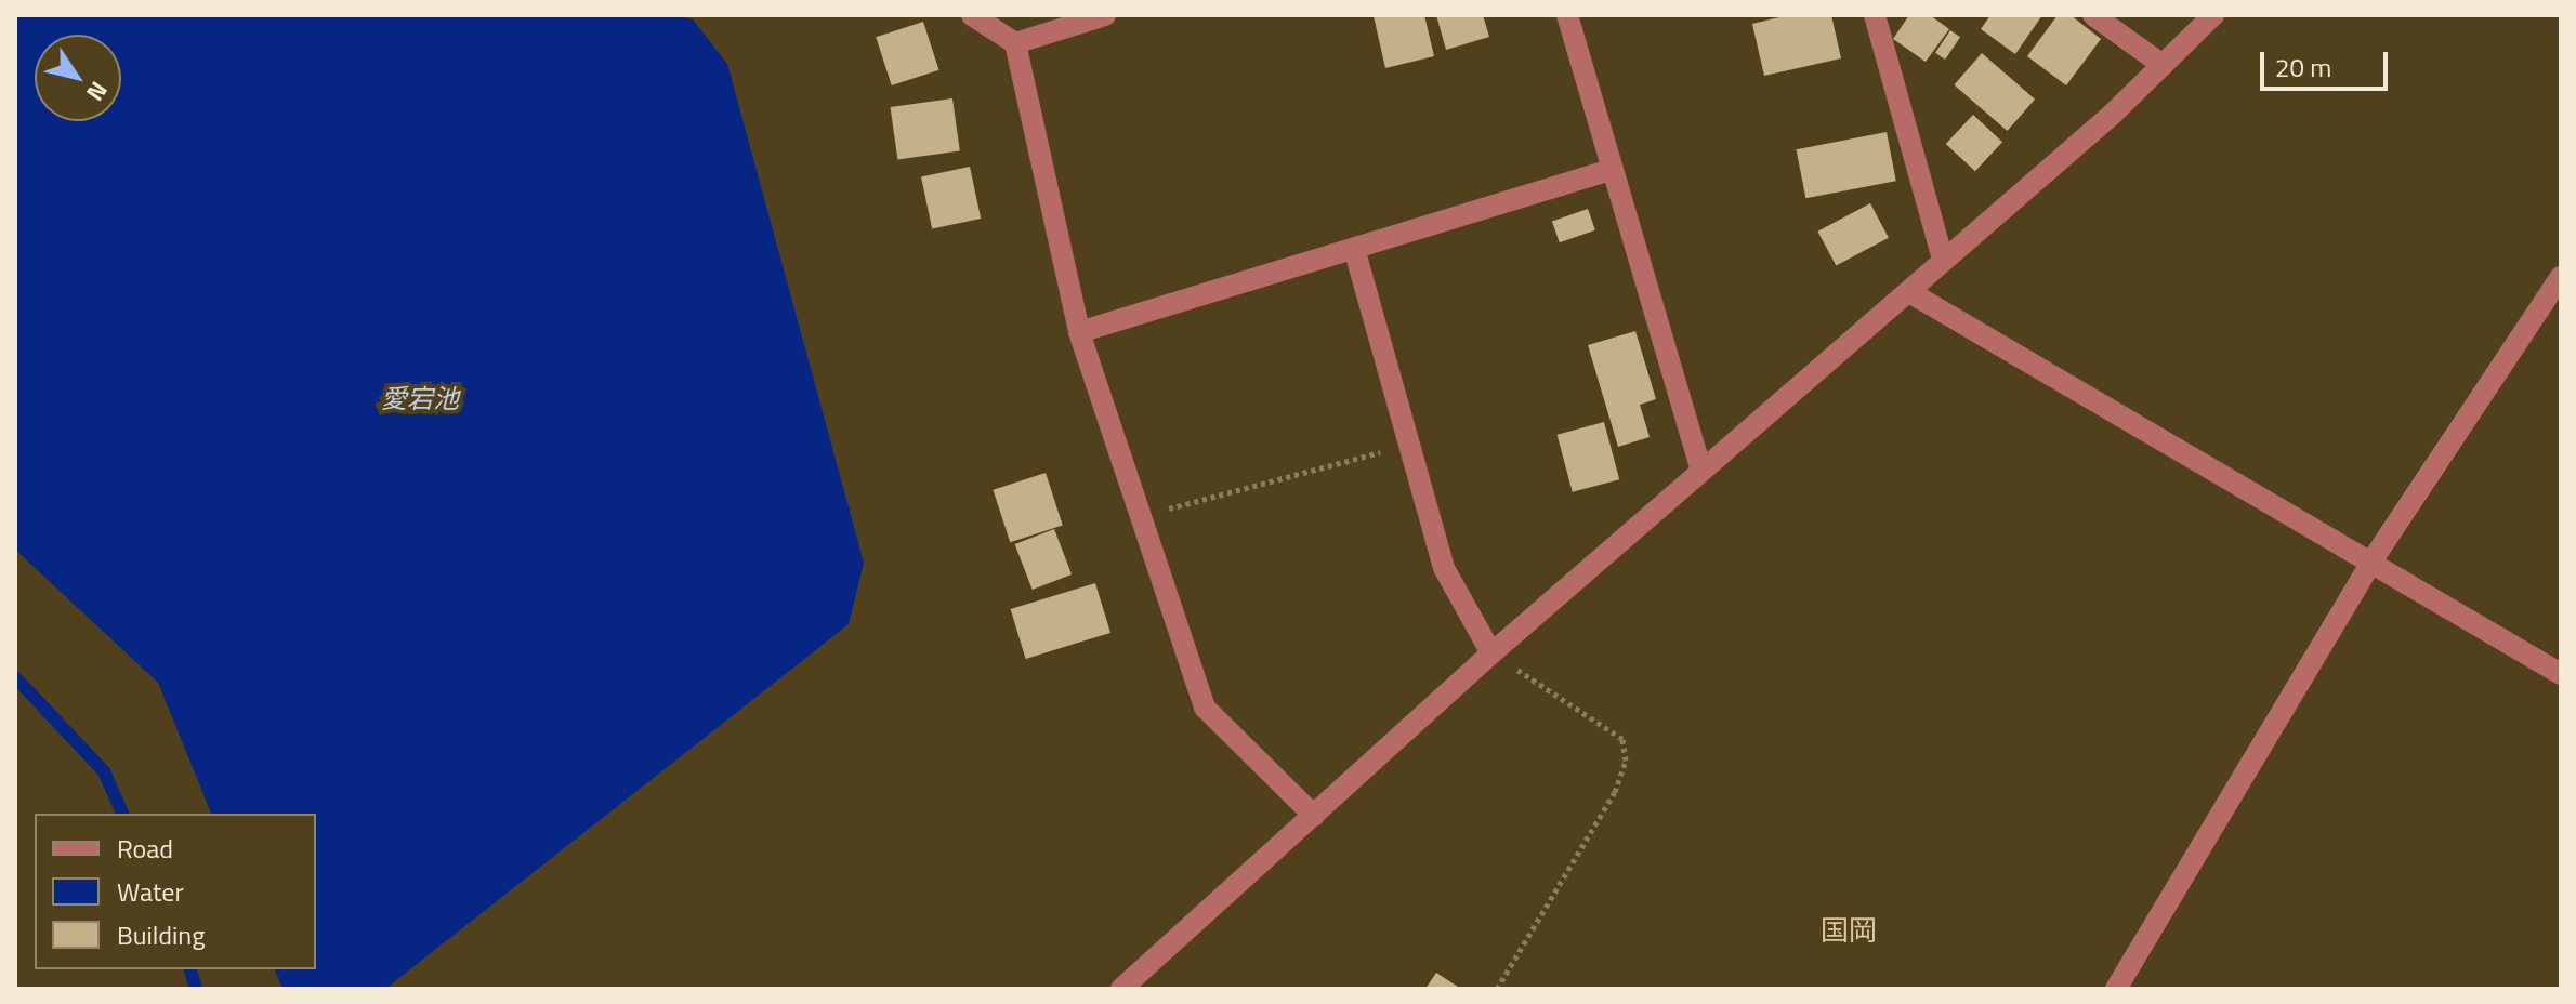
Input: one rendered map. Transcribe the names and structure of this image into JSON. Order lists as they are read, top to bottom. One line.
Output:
{"districts":["国岡"],"water":["愛宕池"],"legend":["Road","Water","Building"],"scale_bar":"20 m","north":"bottom right"}
